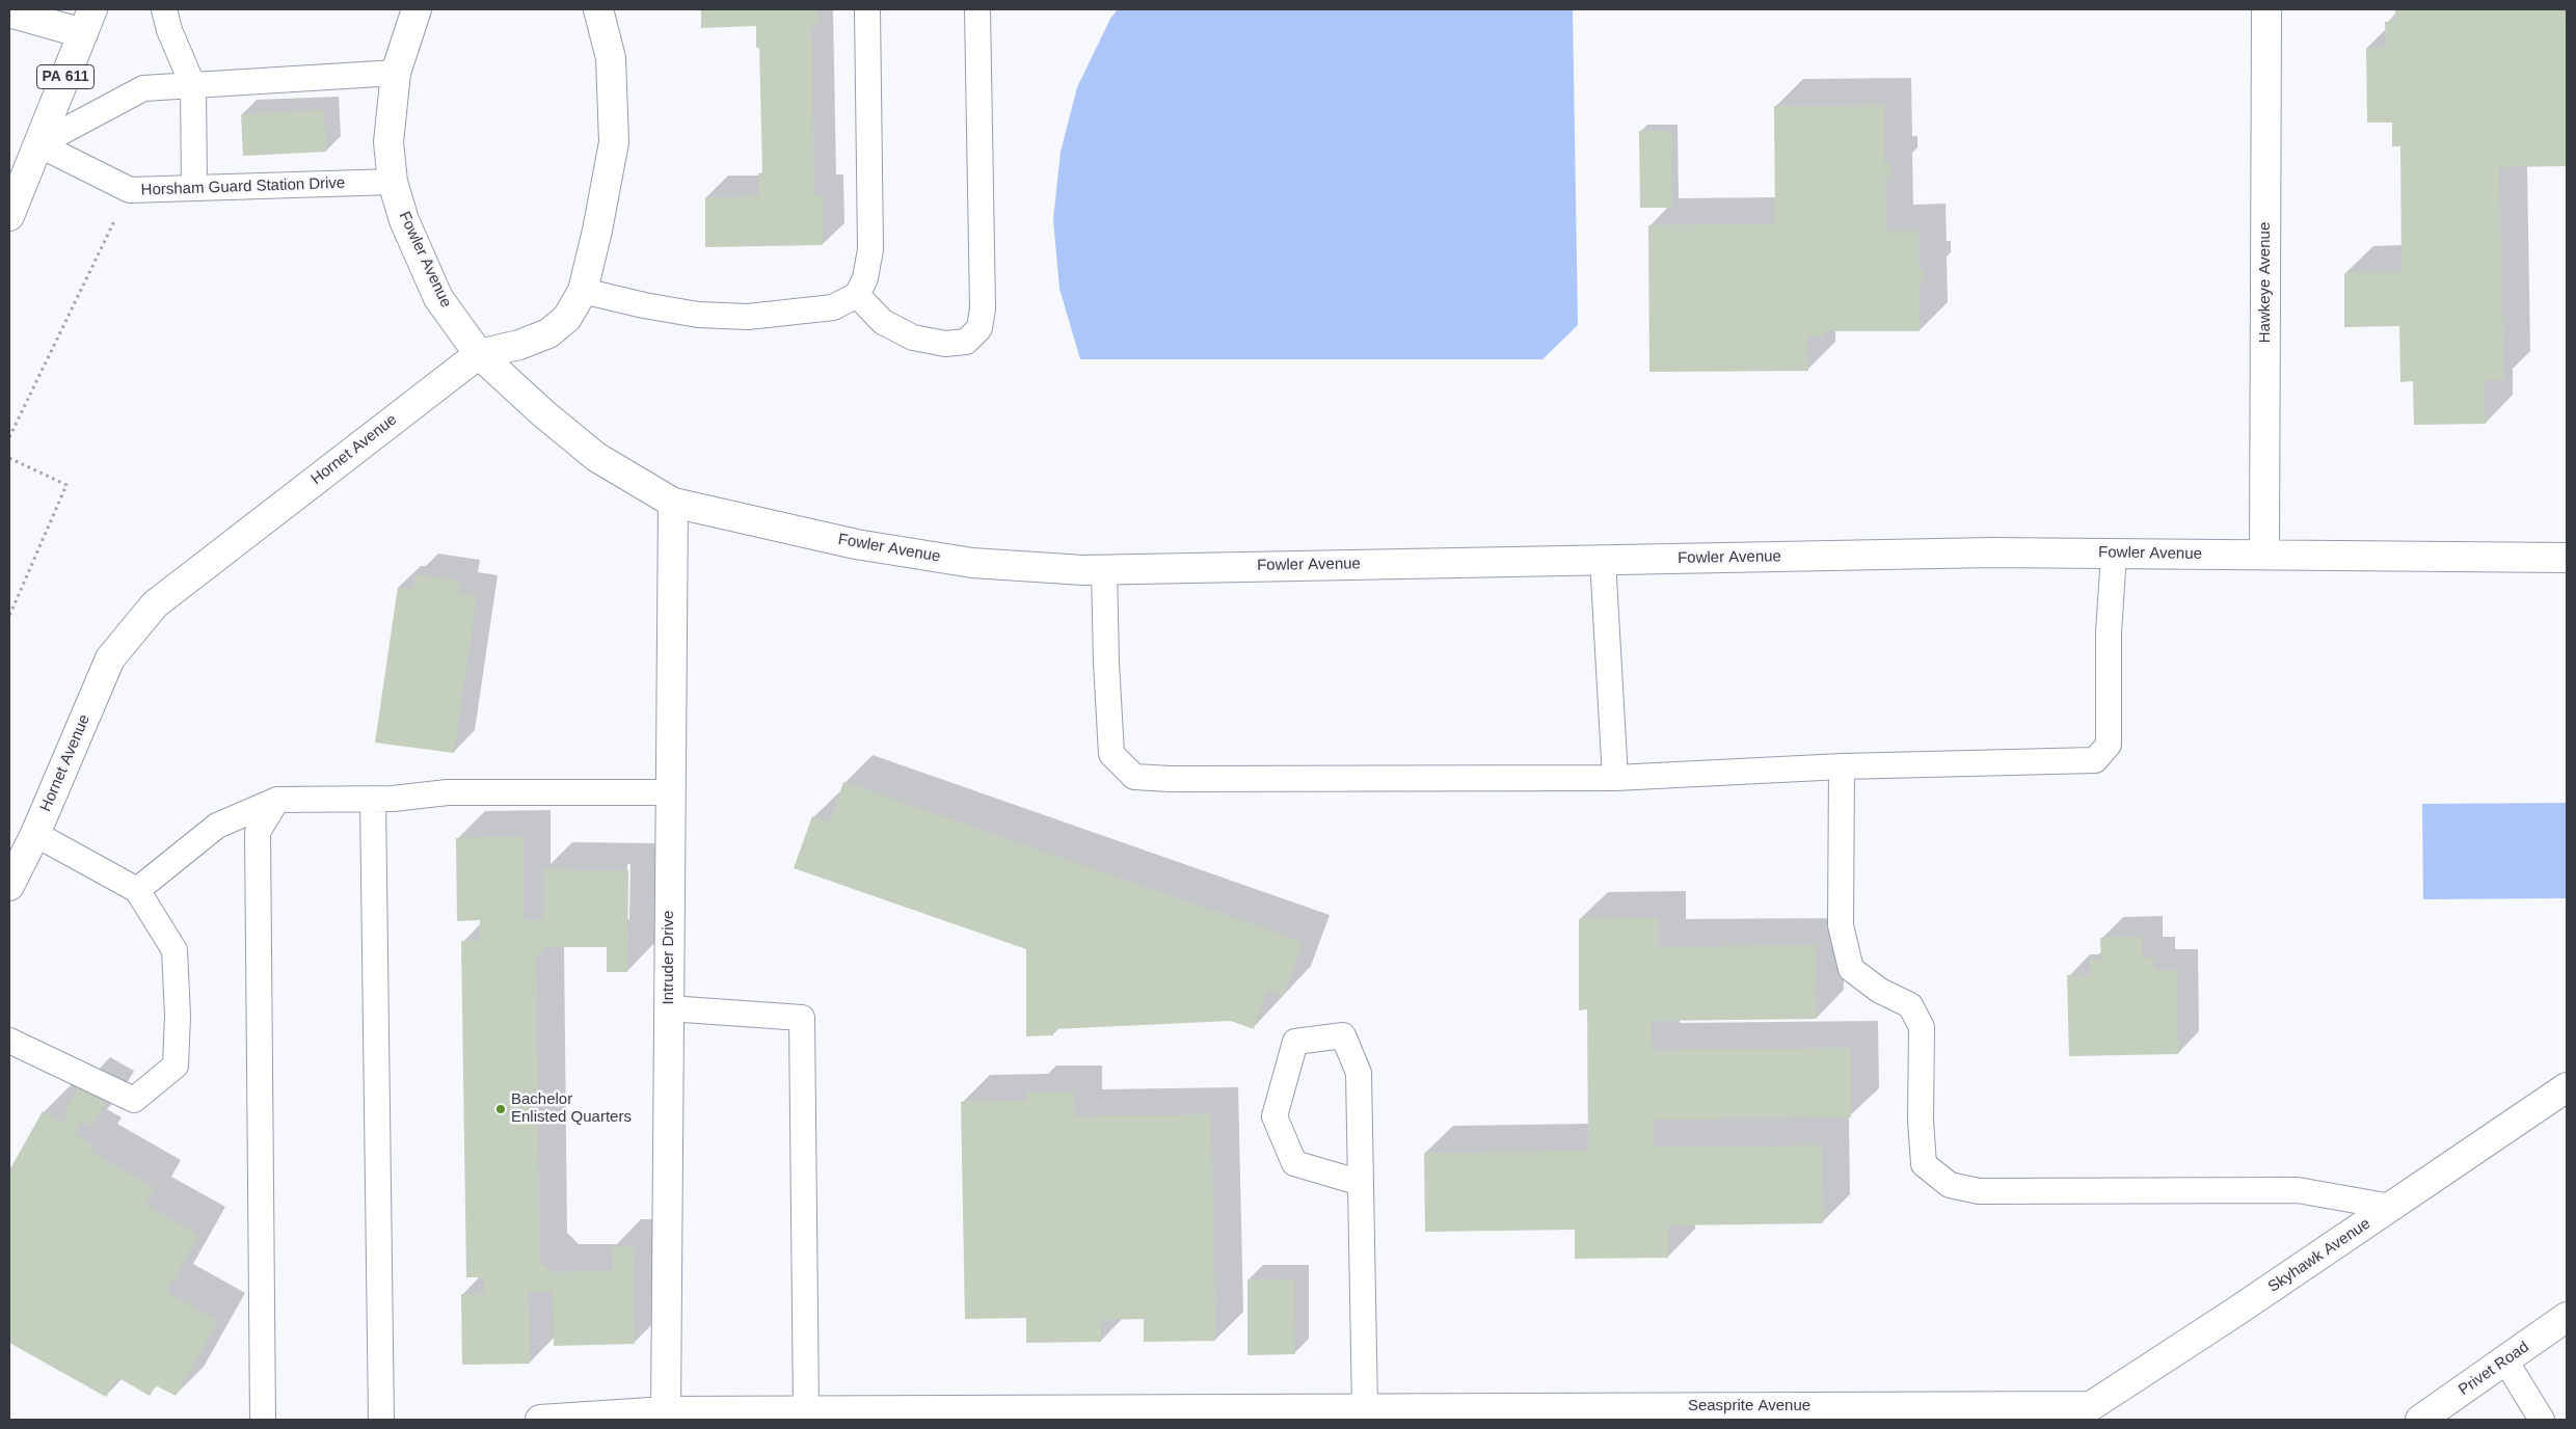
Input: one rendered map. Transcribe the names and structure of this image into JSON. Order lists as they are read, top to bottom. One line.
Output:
{"streets":{"main road":["PA 611","Fowler Avenue","Hawkeye Avenue","Hornet Avenue","Intruder Drive","Skyhawk Avenue","Privet Road","Seasprite Avenue"],"lane":["Horsham Guard Station Drive"]},"crossings":[["PA 611","Horsham Guard Station Drive"],["Horsham Guard Station Drive","Fowler Avenue"],["Fowler Avenue","Hawkeye Avenue"],["Fowler Avenue","Hornet Avenue"],["Fowler Avenue","Intruder Drive"],["Intruder Drive","Seasprite Avenue"],["Skyhawk Avenue","Seasprite Avenue"]],"places":["Bachelor Enlisted Quarters"]}
